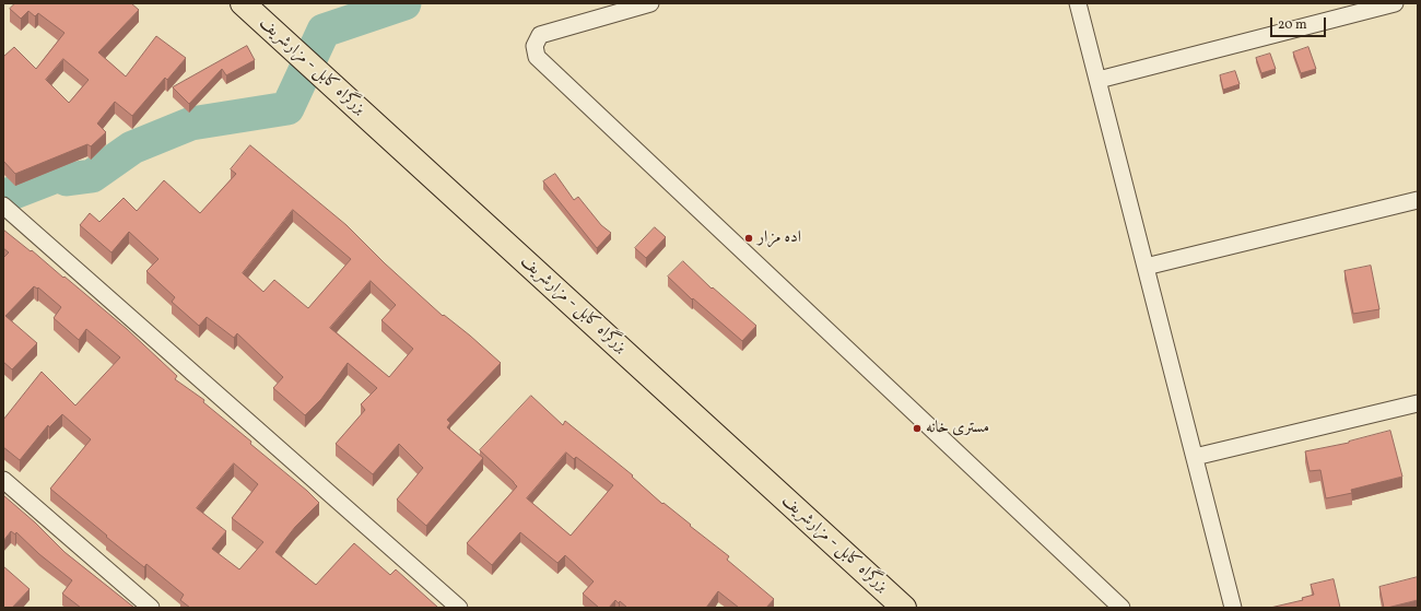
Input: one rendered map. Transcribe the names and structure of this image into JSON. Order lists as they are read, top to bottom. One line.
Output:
{"streets":{"highway":["بزرگراه کابل - مزارشریف"]},"places":["اده مزار","مستری خانه"],"scale_bar":"20 m"}
